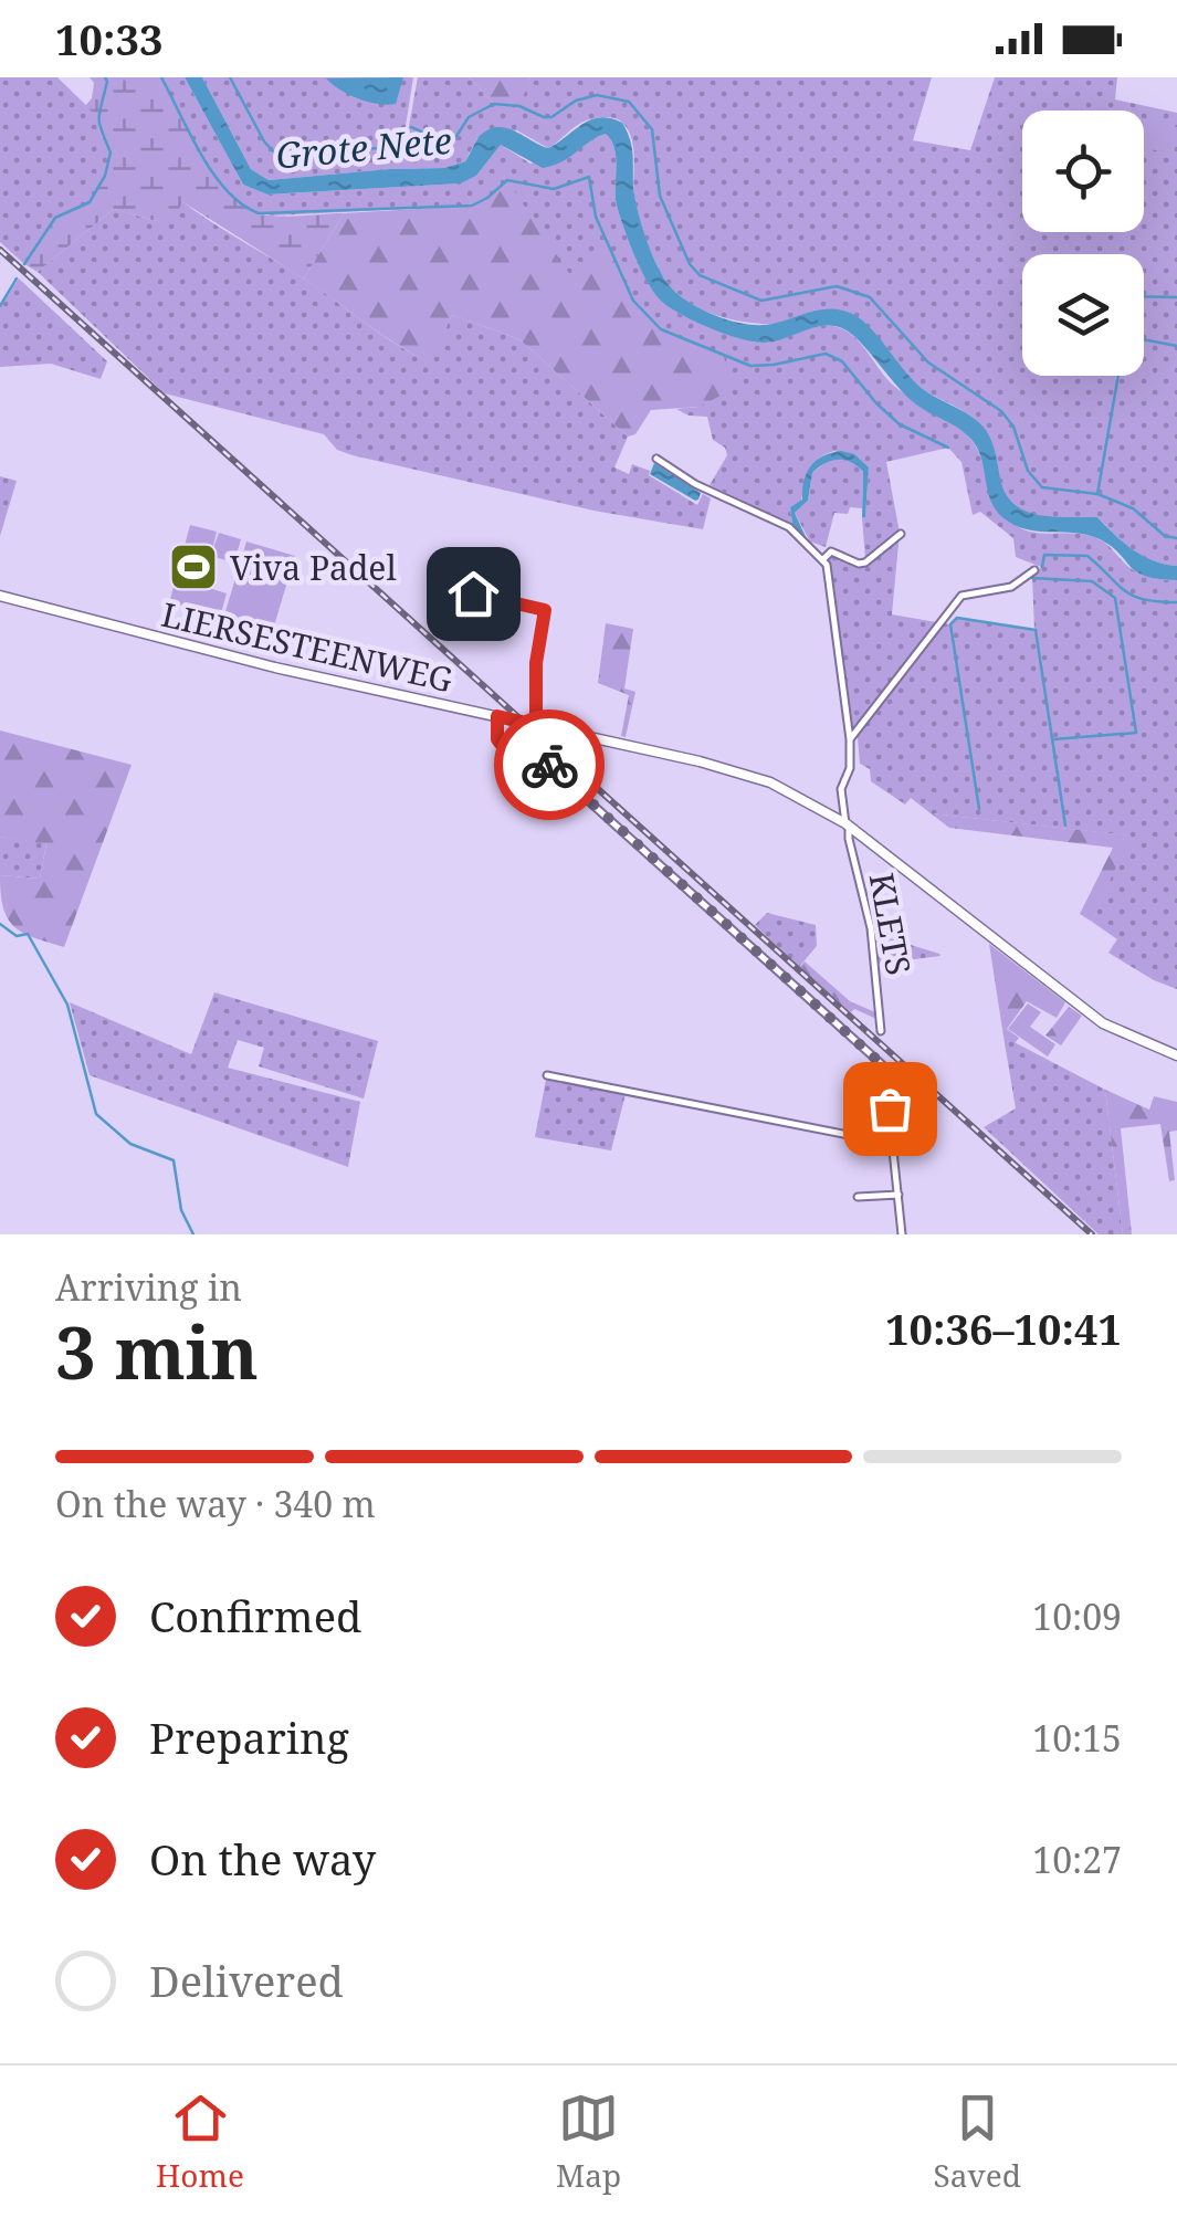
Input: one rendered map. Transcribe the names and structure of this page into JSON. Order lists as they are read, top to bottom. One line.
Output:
{"streets":{"street":["LIERSESTEENWEG","KLETS"]},"crossings":[["LIERSESTEENWEG","KLETS"]],"water":["Grote Nete"],"places":{"sports":["Viva Padel"]},"page":{"status":"10:33","heading":["3 min","Arriving in","10:36–10:41"],"bar":"On the way · 340 m","list":[["Confirmed","10:09"],["Preparing","10:15"],["On the way","10:27"],"Delivered"],"tabs":["Home","Map","Saved"]}}
